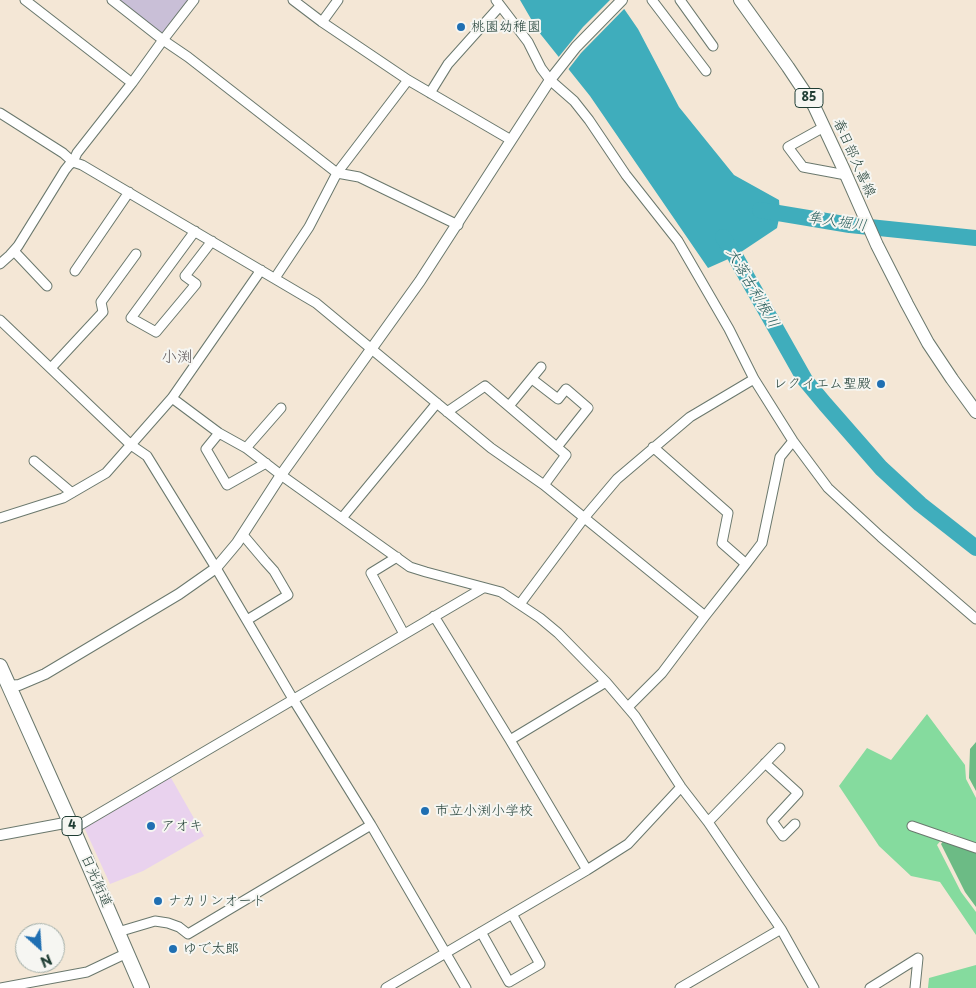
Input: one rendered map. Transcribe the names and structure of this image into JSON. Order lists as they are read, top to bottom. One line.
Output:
{"streets":{"highway":["4","日光街道"],"main road":["85","春日部久喜線"]},"districts":["小渕"],"water":["隼人堀川","大落古利根川"],"places":["桃園幼稚園","レクイエム聖殿","市立小渕小学校","アオキ","ナカリンオート","ゆで太郎"],"north":"bottom right"}
